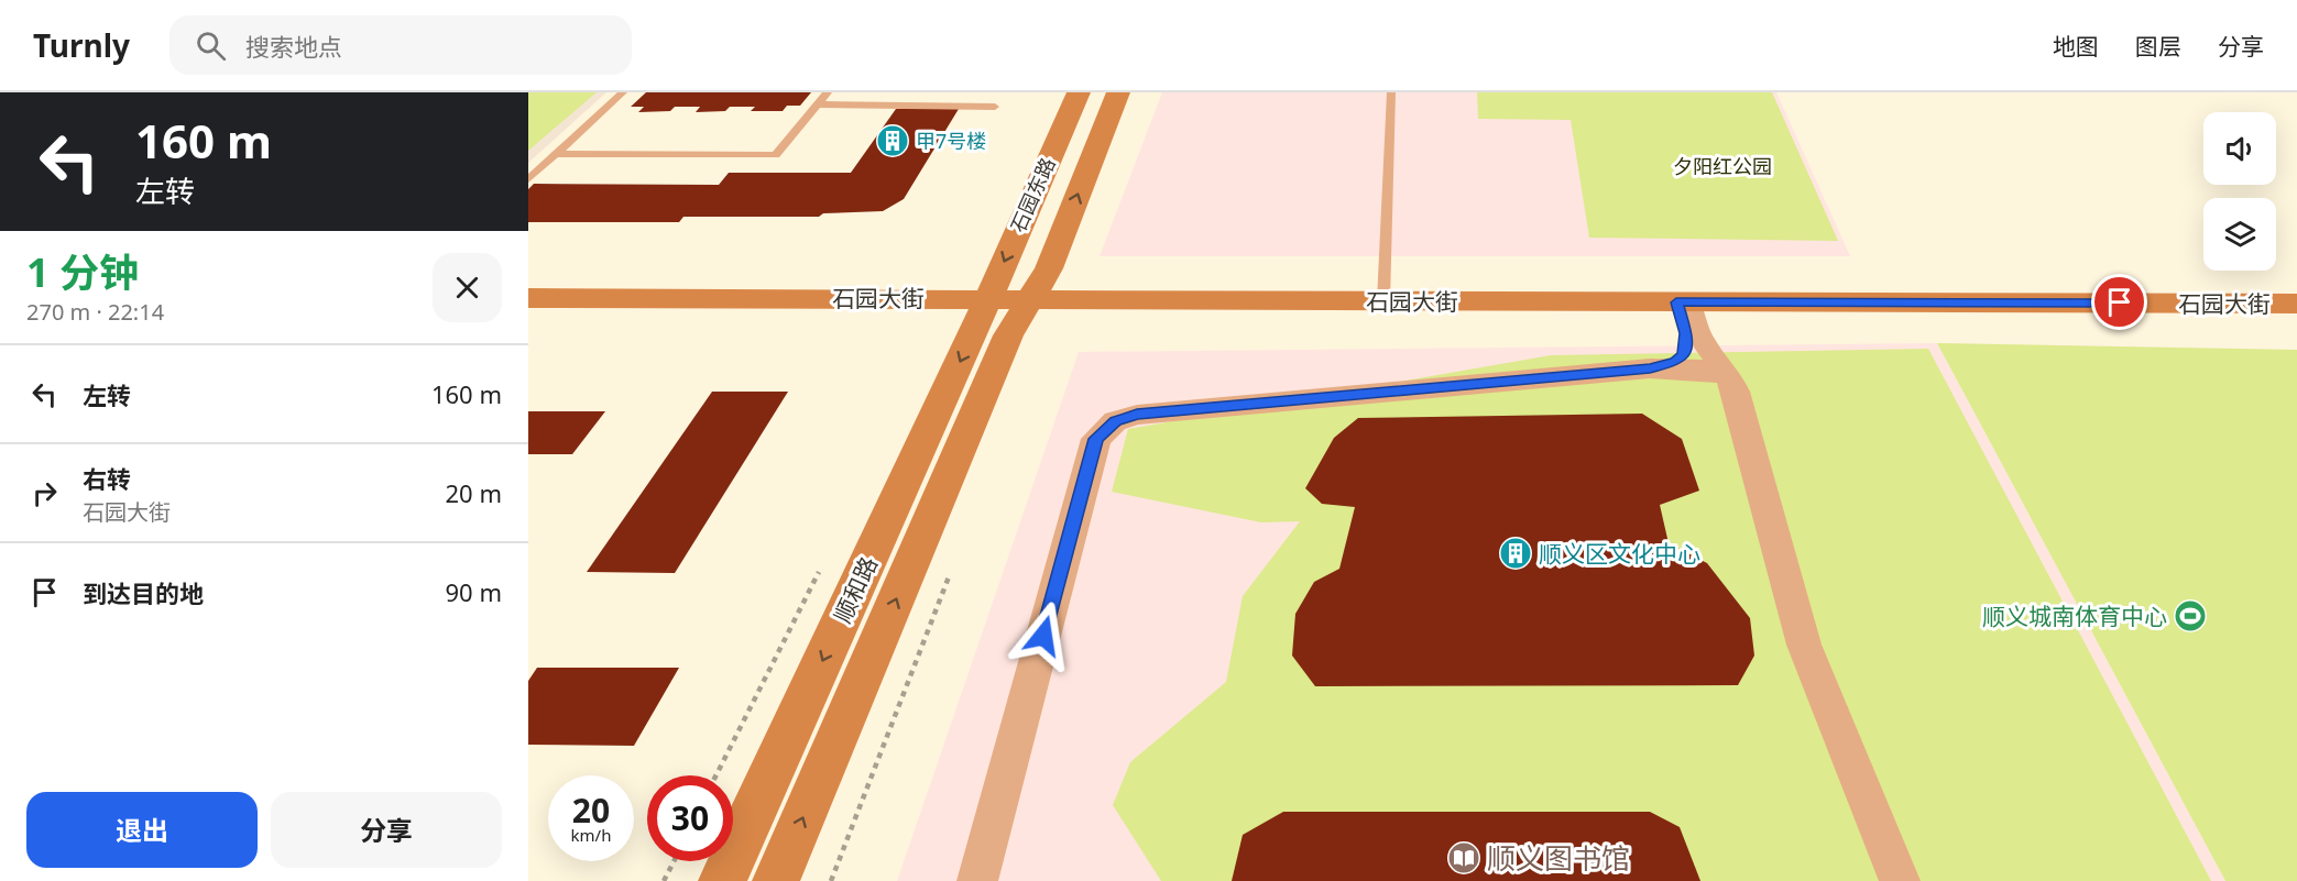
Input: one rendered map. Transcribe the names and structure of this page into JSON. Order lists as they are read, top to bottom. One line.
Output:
{"streets":{"main road":["石园东路","石园大街","顺和路"]},"crossings":[["石园东路","石园大街"],["石园东路","顺和路"],["石园大街","顺和路"]],"parks":["夕阳红公园"],"places":{"building":["甲7号楼","顺义区文化中心"],"sports":["顺义城南体育中心"],"library":["顺义图书馆"]},"page":{"header":"Turnly","search":"搜索地点","nav":["地图","图层","分享"],"turn":["160 m","左转"],"heading":["1 分钟","270 m · 22:14"],"list":[{"name":"左转","value":"160 m"},{"name":"右转","note":"石园大街","value":"20 m"},{"name":"到达目的地","value":"90 m"}],"speed":"20 km/h","limit":"30","buttons":["退出","分享"]}}
